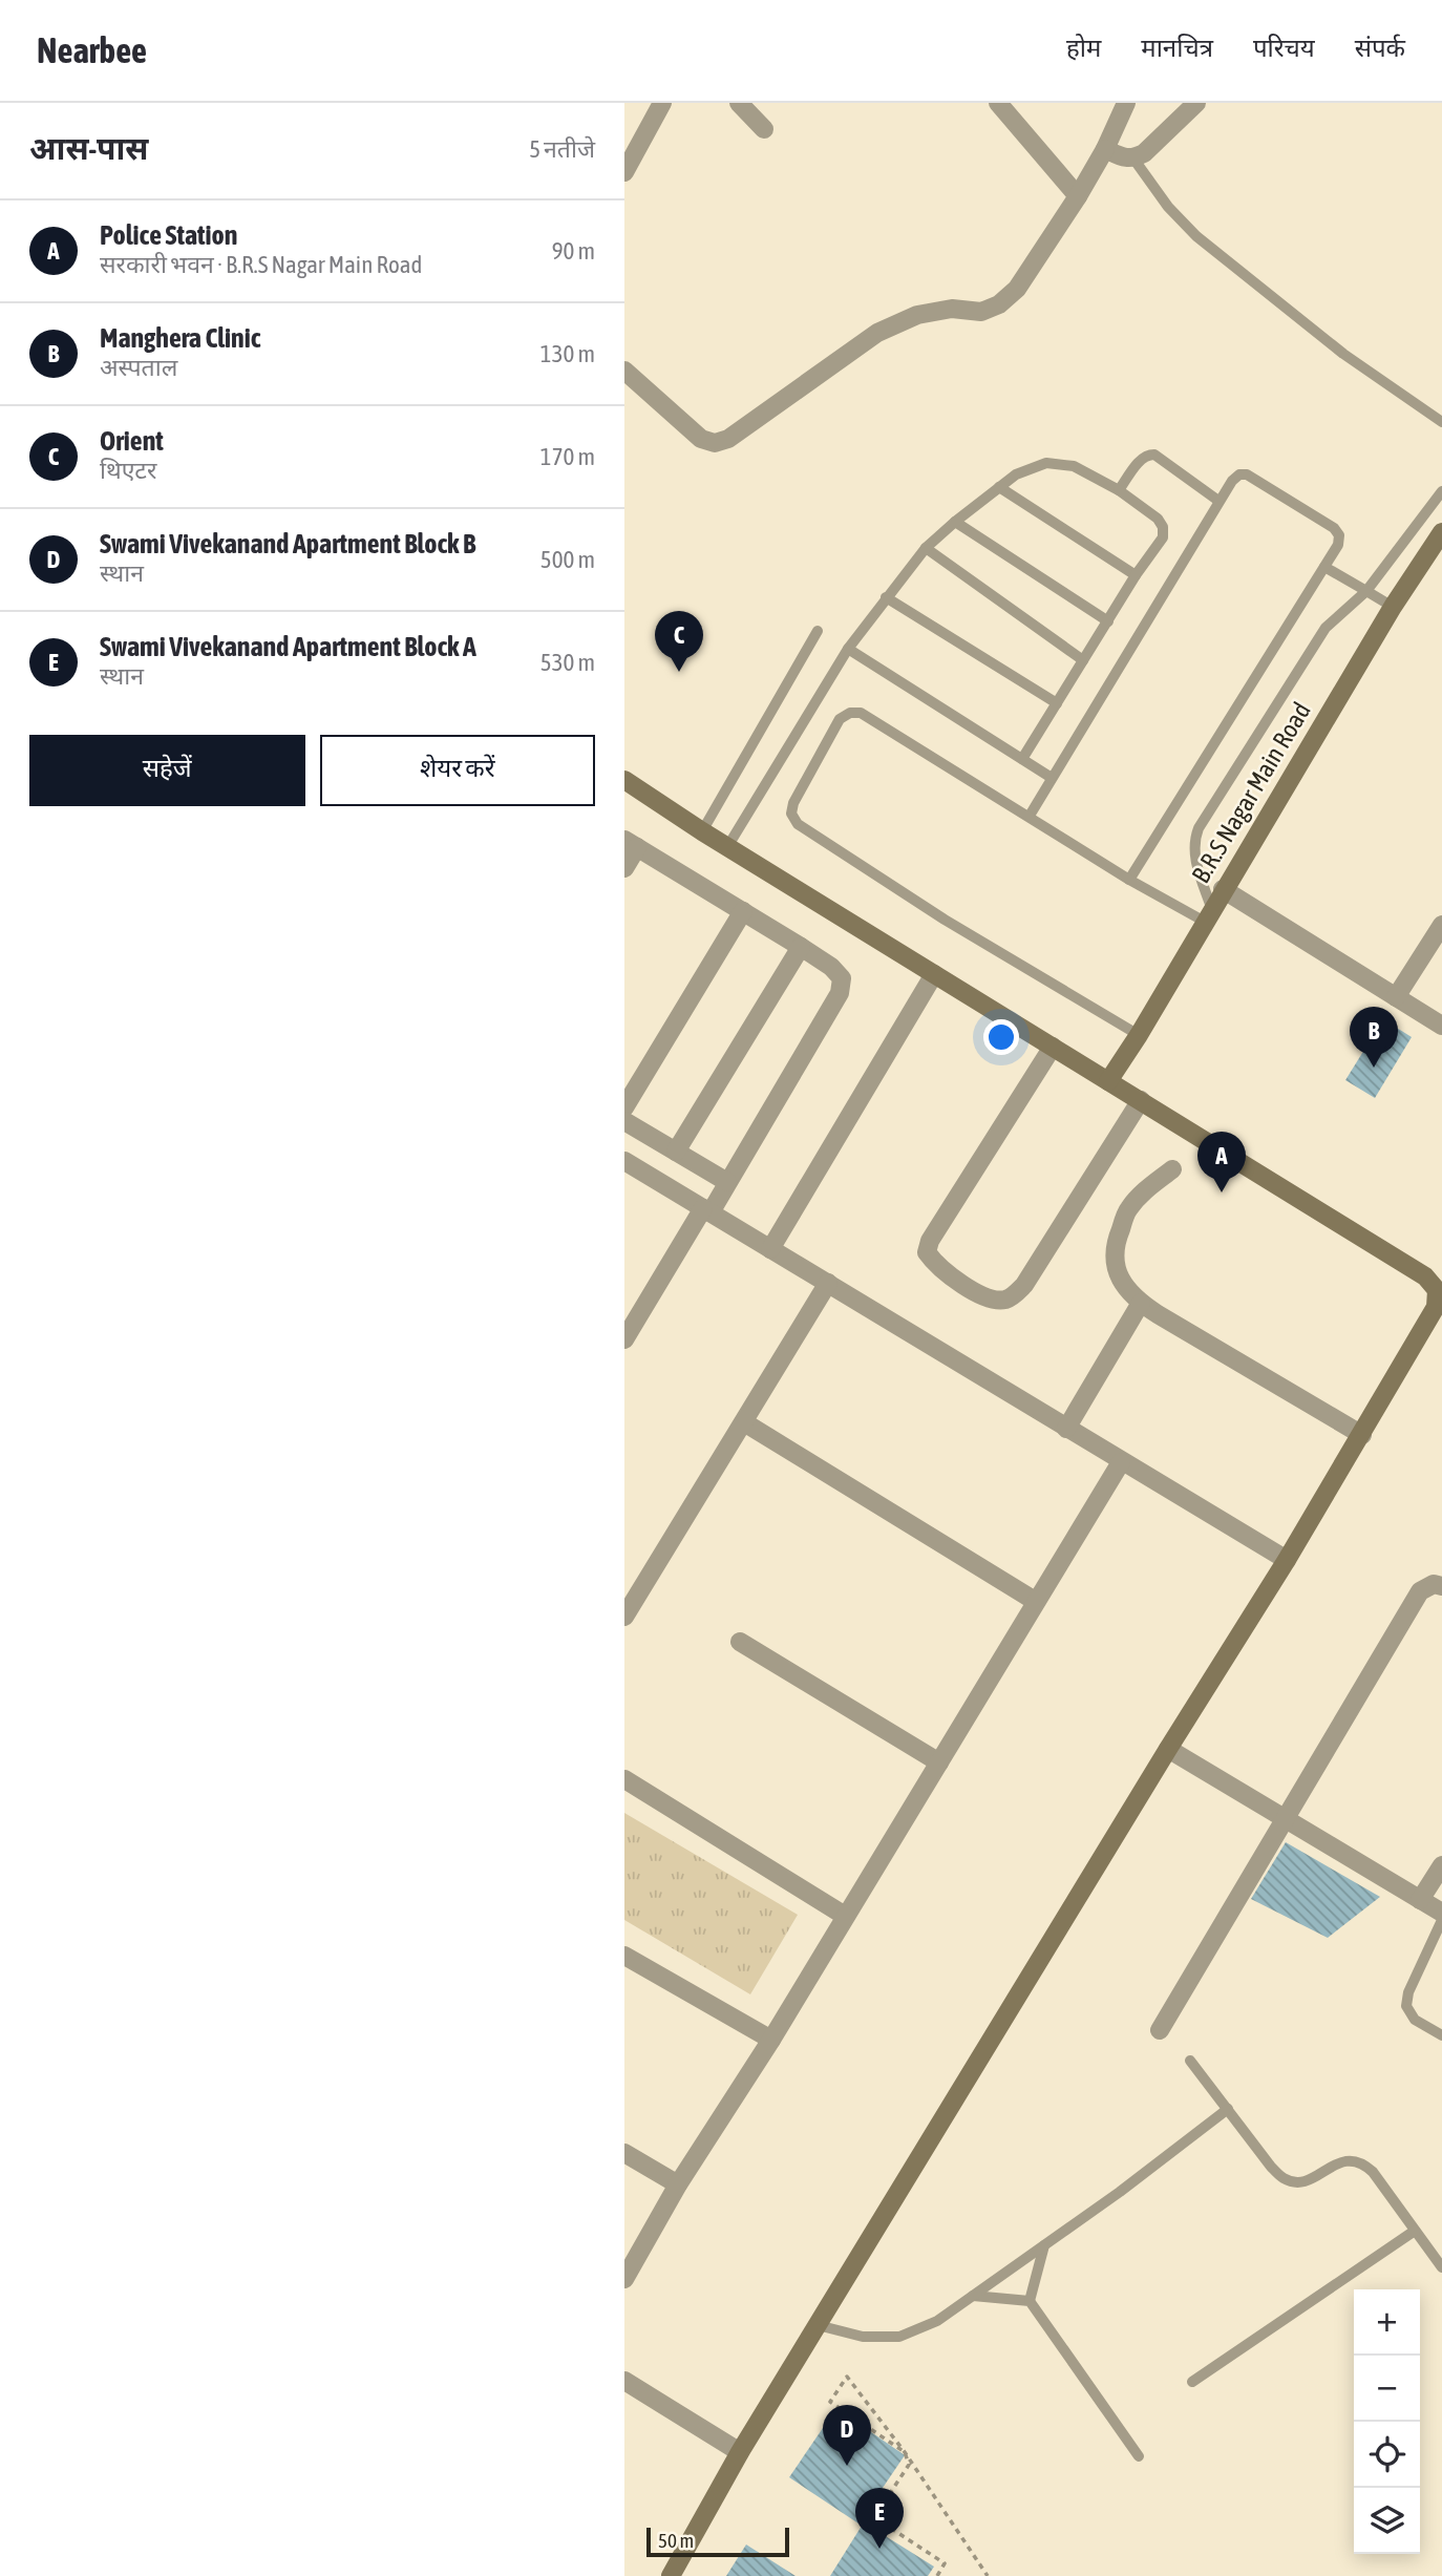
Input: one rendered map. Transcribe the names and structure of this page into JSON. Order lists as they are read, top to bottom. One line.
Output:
{"streets":{"street":["B.R.S Nagar Main Road"]},"scale_bar":"50 m","page":{"header":"Nearbee","nav":["होम","मानचित्र","परिचय","संपर्क"],"heading":["आस-पास","5 नतीजे"],"list":[{"mark":"A","name":"Police Station","note":"सरकारी भवन · B.R.S Nagar Main Road","value":"90 m"},{"mark":"B","name":"Manghera Clinic","note":"अस्पताल","value":"130 m"},{"mark":"C","name":"Orient","note":"थिएटर","value":"170 m"},{"mark":"D","name":"Swami Vivekanand Apartment Block B","note":"स्थान","value":"500 m"},{"mark":"E","name":"Swami Vivekanand Apartment Block A","note":"स्थान","value":"530 m"}],"pins":["C","B","A","D","E"],"buttons":["सहेजें","शेयर करें"],"map_buttons":["+","−"],"scale":"50 m"}}
